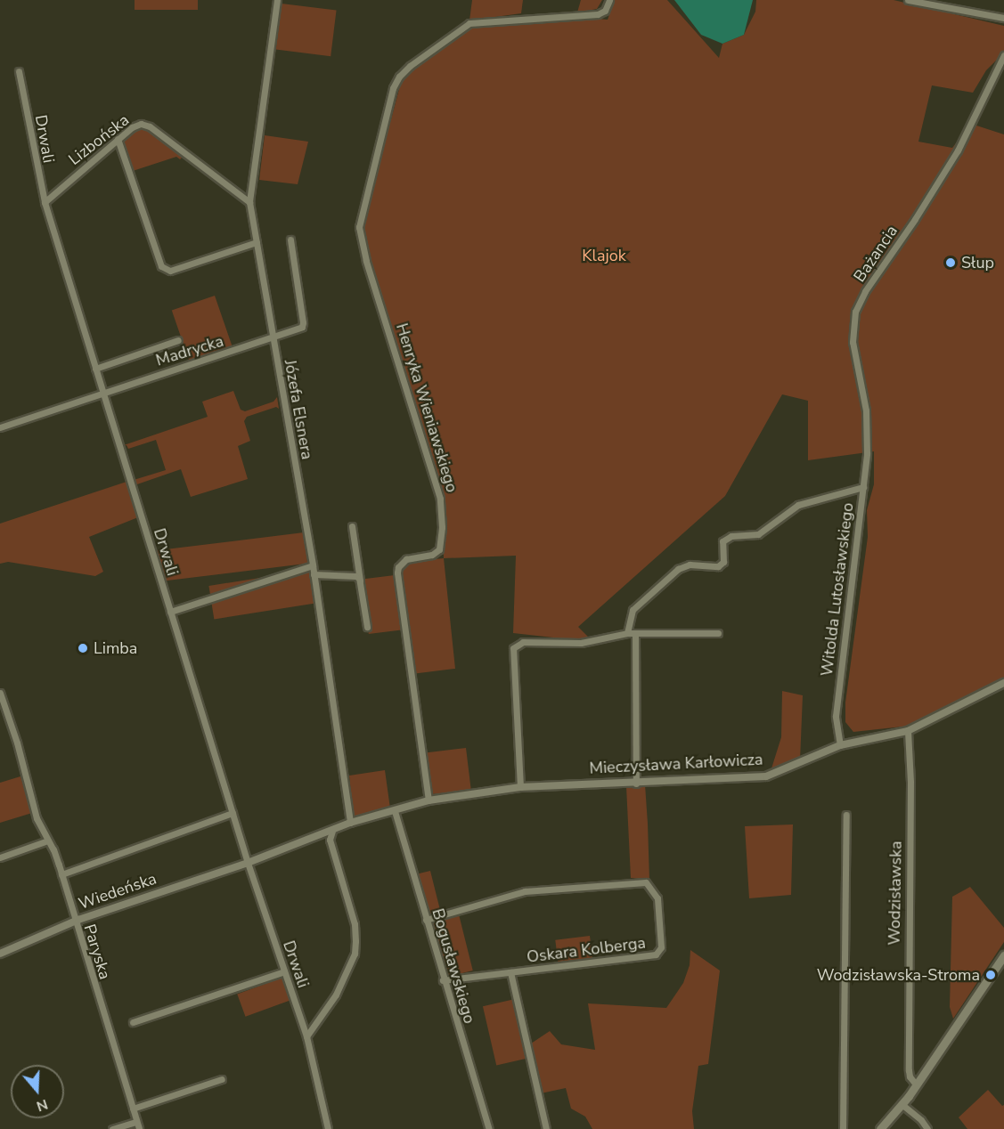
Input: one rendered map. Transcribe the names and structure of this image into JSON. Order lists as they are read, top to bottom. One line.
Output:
{"streets":{"street":["Drwali","Lizbońska","Bażancia","Madrycka","Henryka Wieniawskiego","Józefa Elsnera","Witolda Lutosławskiego","Mieczysława Karłowicza","Wiedeńska","Wodzisławska","Oskara Kolberga","Paryska","Bogusławskiego"]},"crossings":[["Drwali","Lizbońska"],["Drwali","Madrycka"],["Drwali","Wiedeńska"],["Lizbońska","Józefa Elsnera"],["Bażancia","Witolda Lutosławskiego"],["Madrycka","Józefa Elsnera"],["Henryka Wieniawskiego","Mieczysława Karłowicza"],["Witolda Lutosławskiego","Mieczysława Karłowicza"],["Mieczysława Karłowicza","Wodzisławska"],["Wiedeńska","Paryska"],["Oskara Kolberga","Bogusławskiego"]],"parks":["Klajok"],"places":["Słup","Limba","Wodzisławska-Stroma"],"north":"bottom"}
